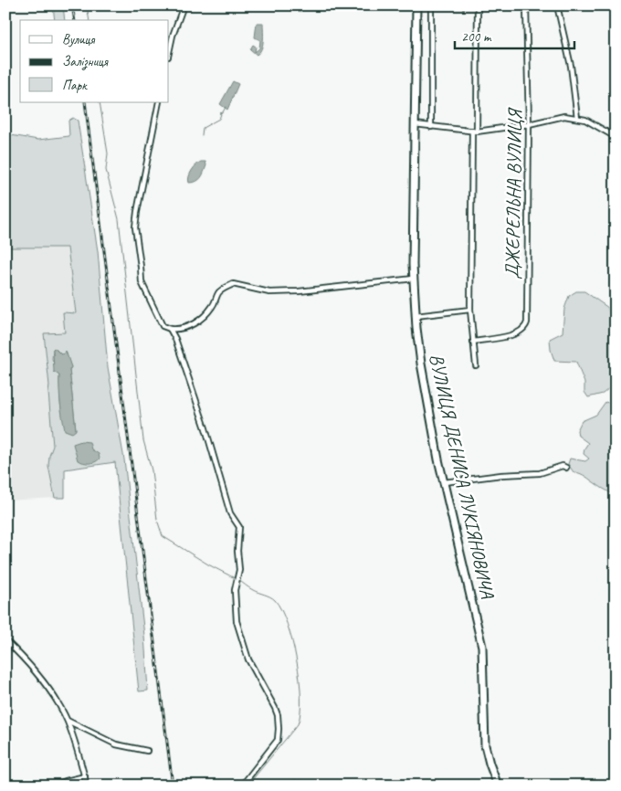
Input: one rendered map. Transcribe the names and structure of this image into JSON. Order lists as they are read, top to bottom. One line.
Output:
{"streets":{"highway":["ВУЛИЦЯ ДЕНИСА ЛУКІЯНОВИЧА"],"street":["ДЖЕРЕЛЬНА ВУЛИЦЯ"]},"legend":["Вулиця","Залізниця","Парк"],"scale_bar":"200 m"}
